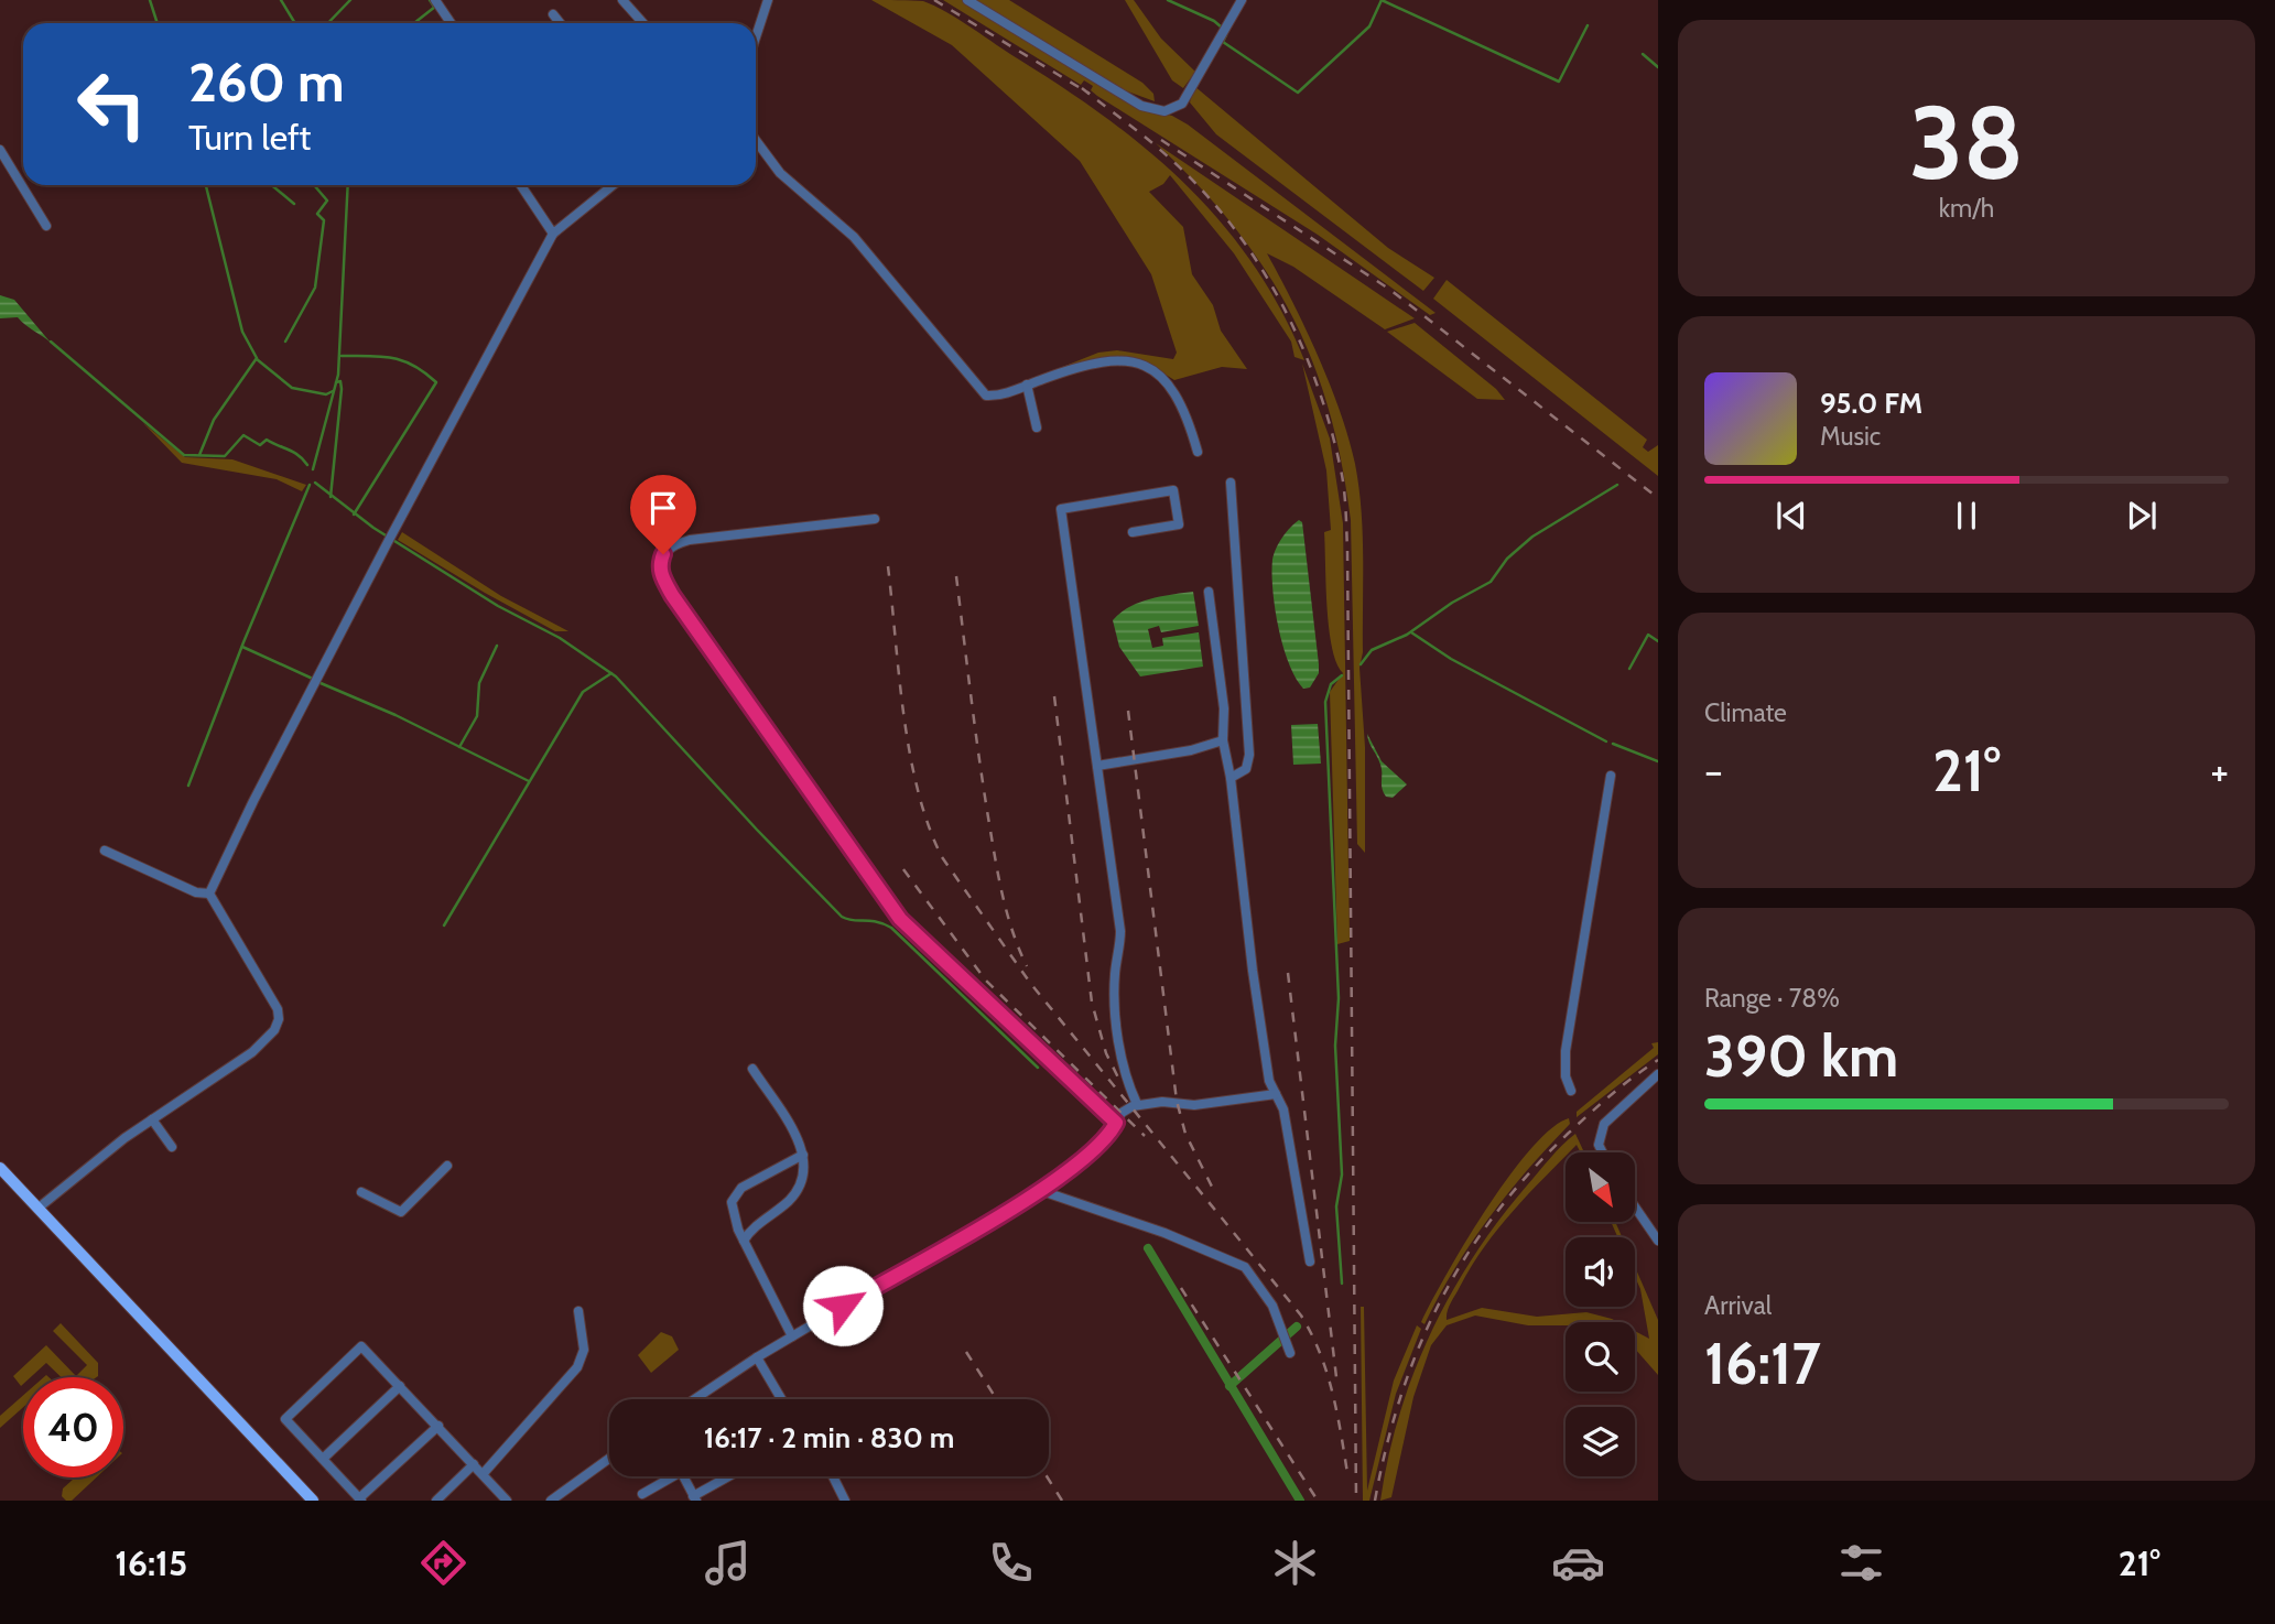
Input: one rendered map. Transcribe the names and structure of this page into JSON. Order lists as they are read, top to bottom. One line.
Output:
{"north":"bottom right","page":{"tile":[["38","km/h"],"Climate",["Range · 78%","390 km"],["Arrival","16:17"]],"turn":["260 m","Turn left"],"song":["95.0 FM","Music"],"heat":["−","21°","+"],"limit":"40","trip":"16:17 · 2 min · 830 m","tabs":["16:15","21°"]}}
